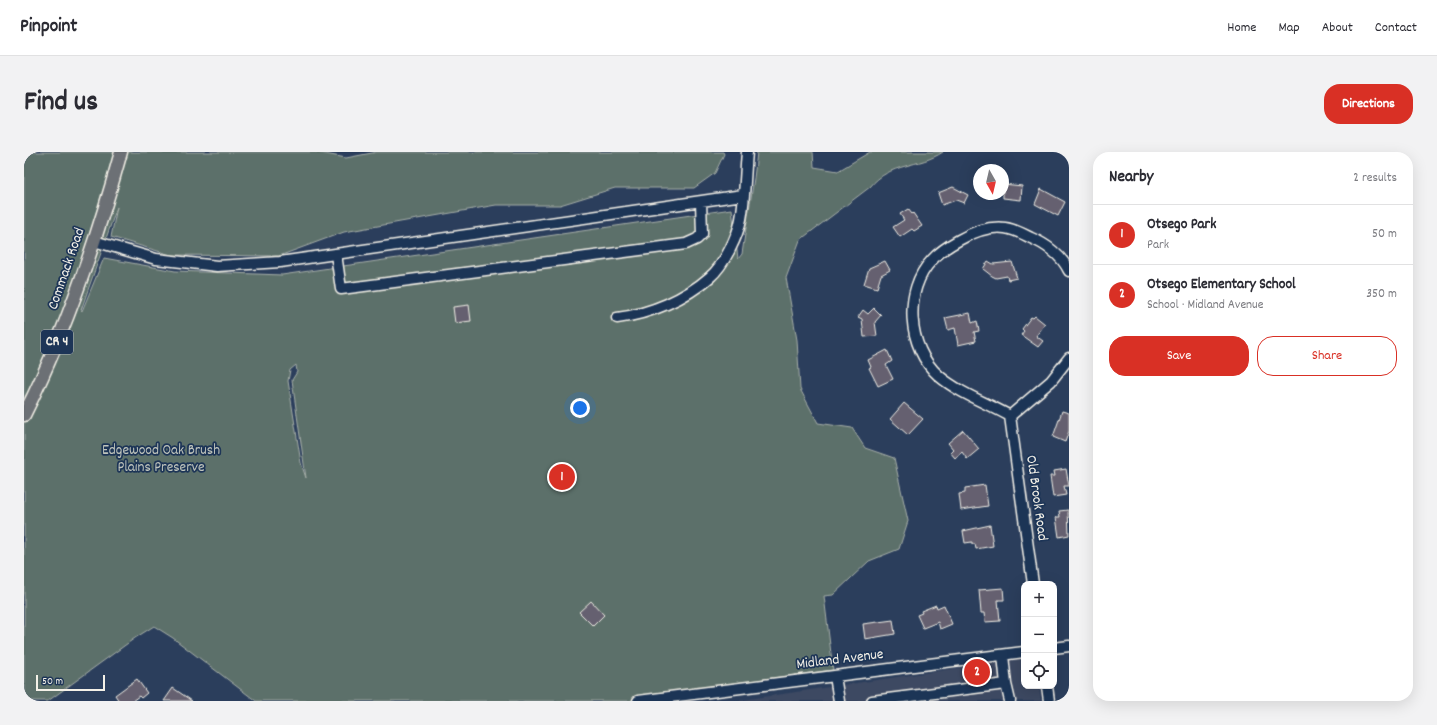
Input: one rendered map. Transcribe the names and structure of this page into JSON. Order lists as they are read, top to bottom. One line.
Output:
{"streets":{"main road":["Commack Road","CR 4"],"street":["Old Brook Road","Midland Avenue"]},"parks":["Edgewood Oak Brush Plains Preserve"],"scale_bar":"50 m","north":"bottom","page":{"header":"Pinpoint","nav":["Home","Map","About","Contact"],"title":"Find us","buttons":["Directions",["Save","Share"]],"heading":["Nearby","2 results"],"list":[{"mark":"1","name":"Otsego Park","note":"Park","value":"50 m"},{"mark":"2","name":"Otsego Elementary School","note":"School · Midland Avenue","value":"350 m"}],"pins":["1","2"],"map_buttons":["+","−"],"scale":"50 m"}}
